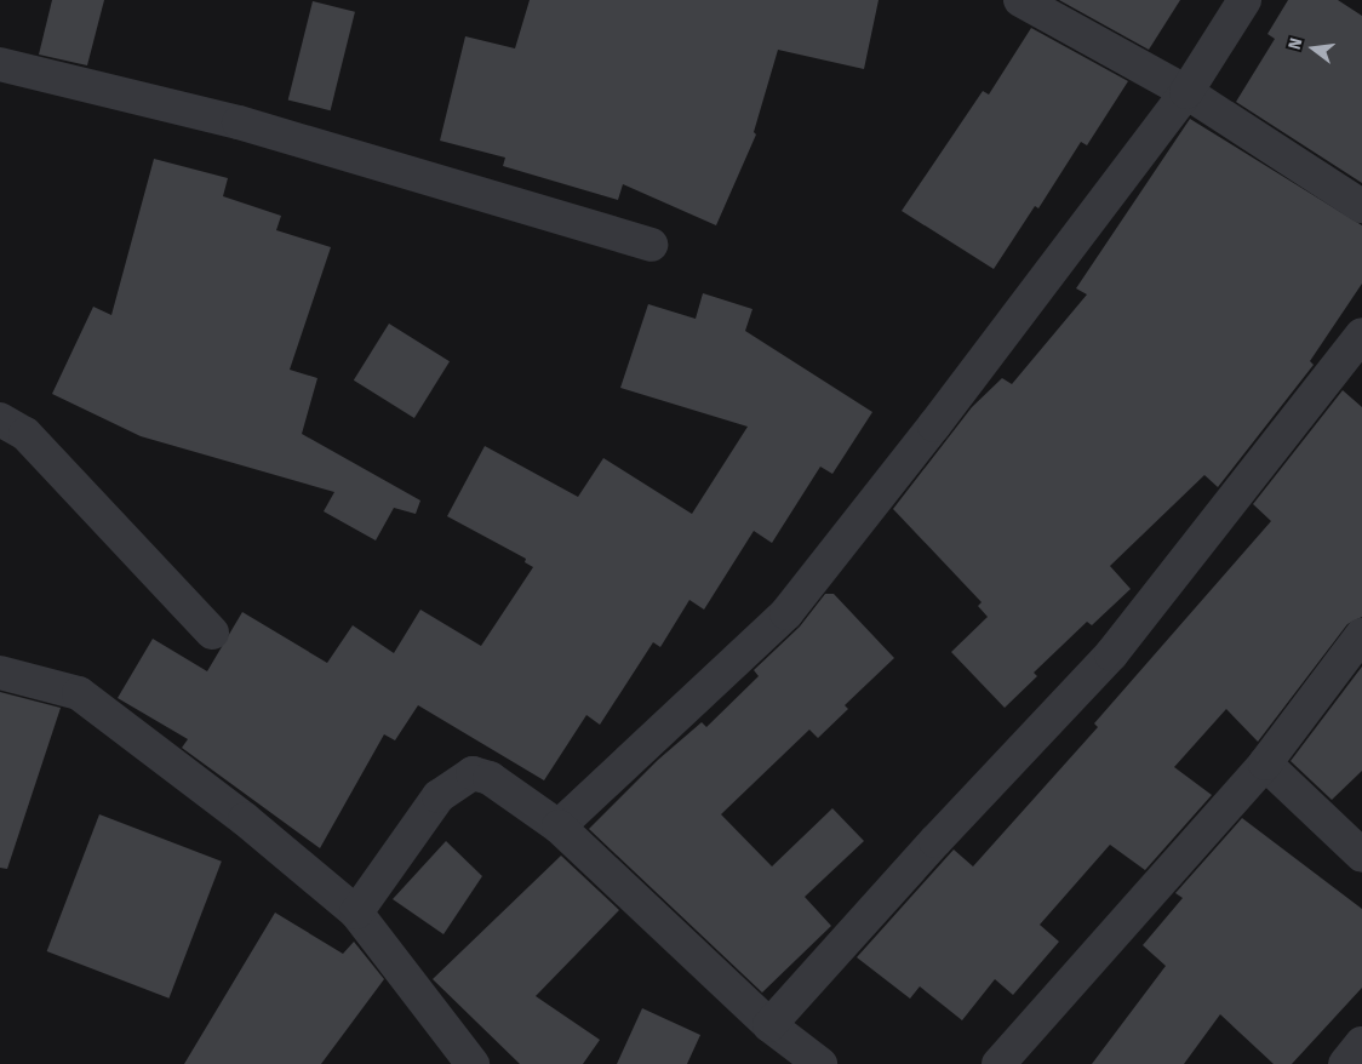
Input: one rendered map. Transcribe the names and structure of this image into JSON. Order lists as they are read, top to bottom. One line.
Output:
{"north":"left"}
